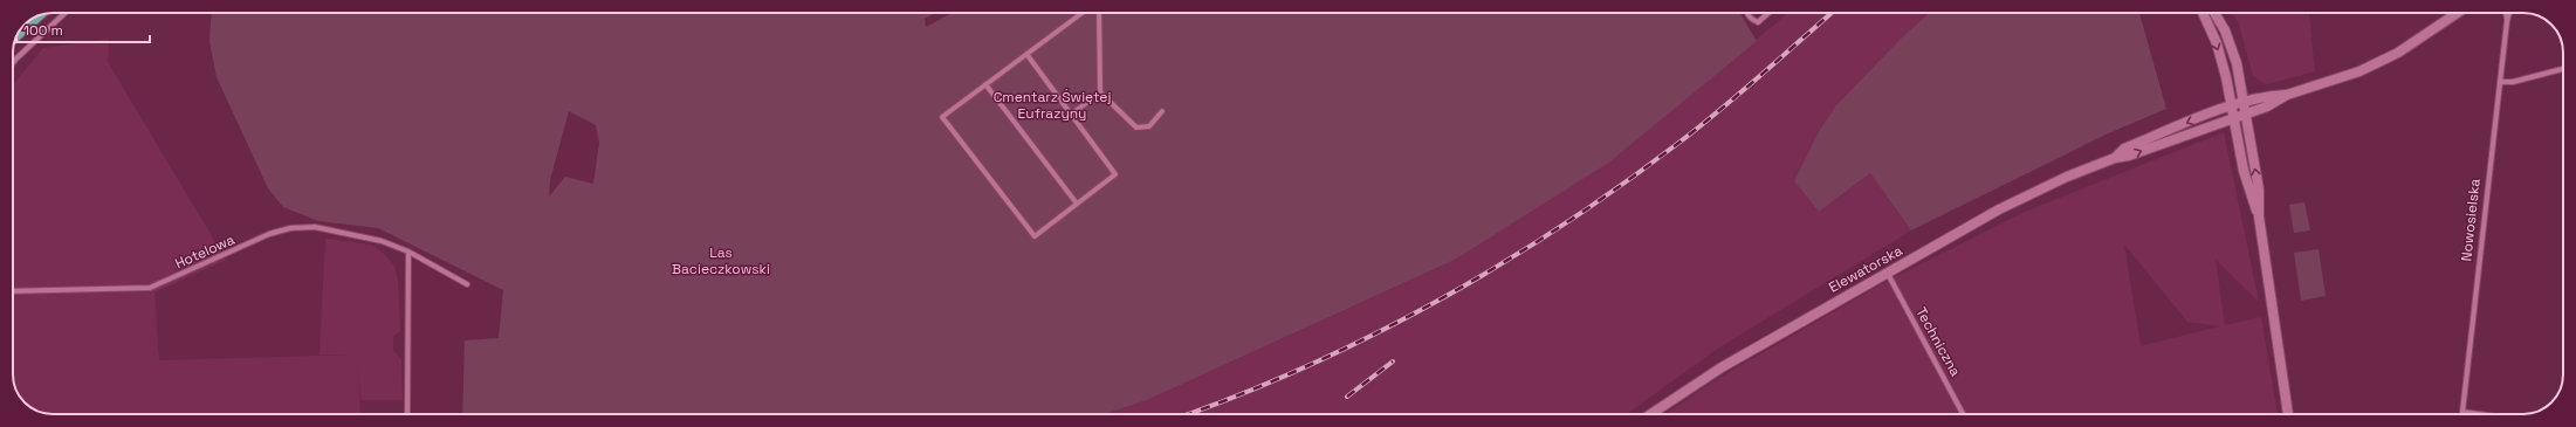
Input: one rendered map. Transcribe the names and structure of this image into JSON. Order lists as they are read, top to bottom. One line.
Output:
{"streets":{"street":["Nowosielska","Hotelowa","Elewatorska","Techniczna"]},"crossings":[["Elewatorska","Techniczna"]],"parks":["Cmentarz Świętej Eufrazyny","Las Bacieczkowski"],"scale_bar":"100 m"}
